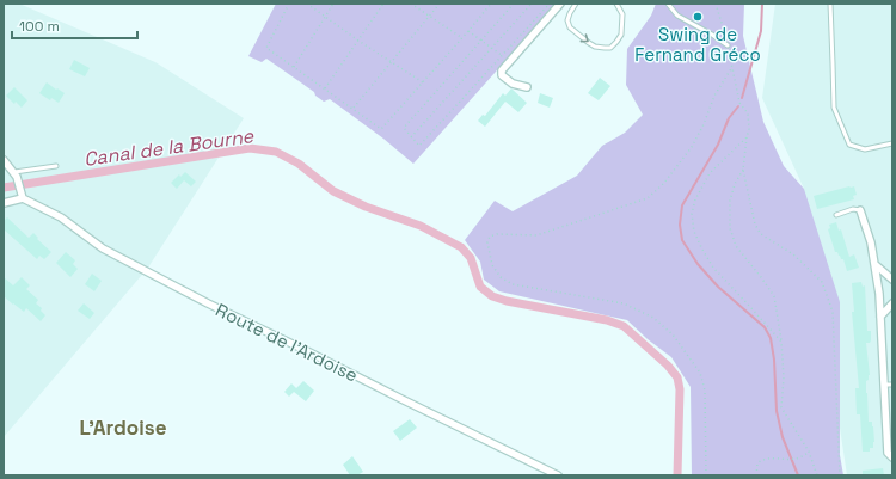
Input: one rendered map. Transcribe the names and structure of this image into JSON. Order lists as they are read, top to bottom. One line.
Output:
{"streets":{"street":["Route de l'Ardoise"]},"districts":["L'Ardoise"],"water":["Canal de la Bourne"],"places":["Swing de Fernand Gréco"],"scale_bar":"100 m"}
